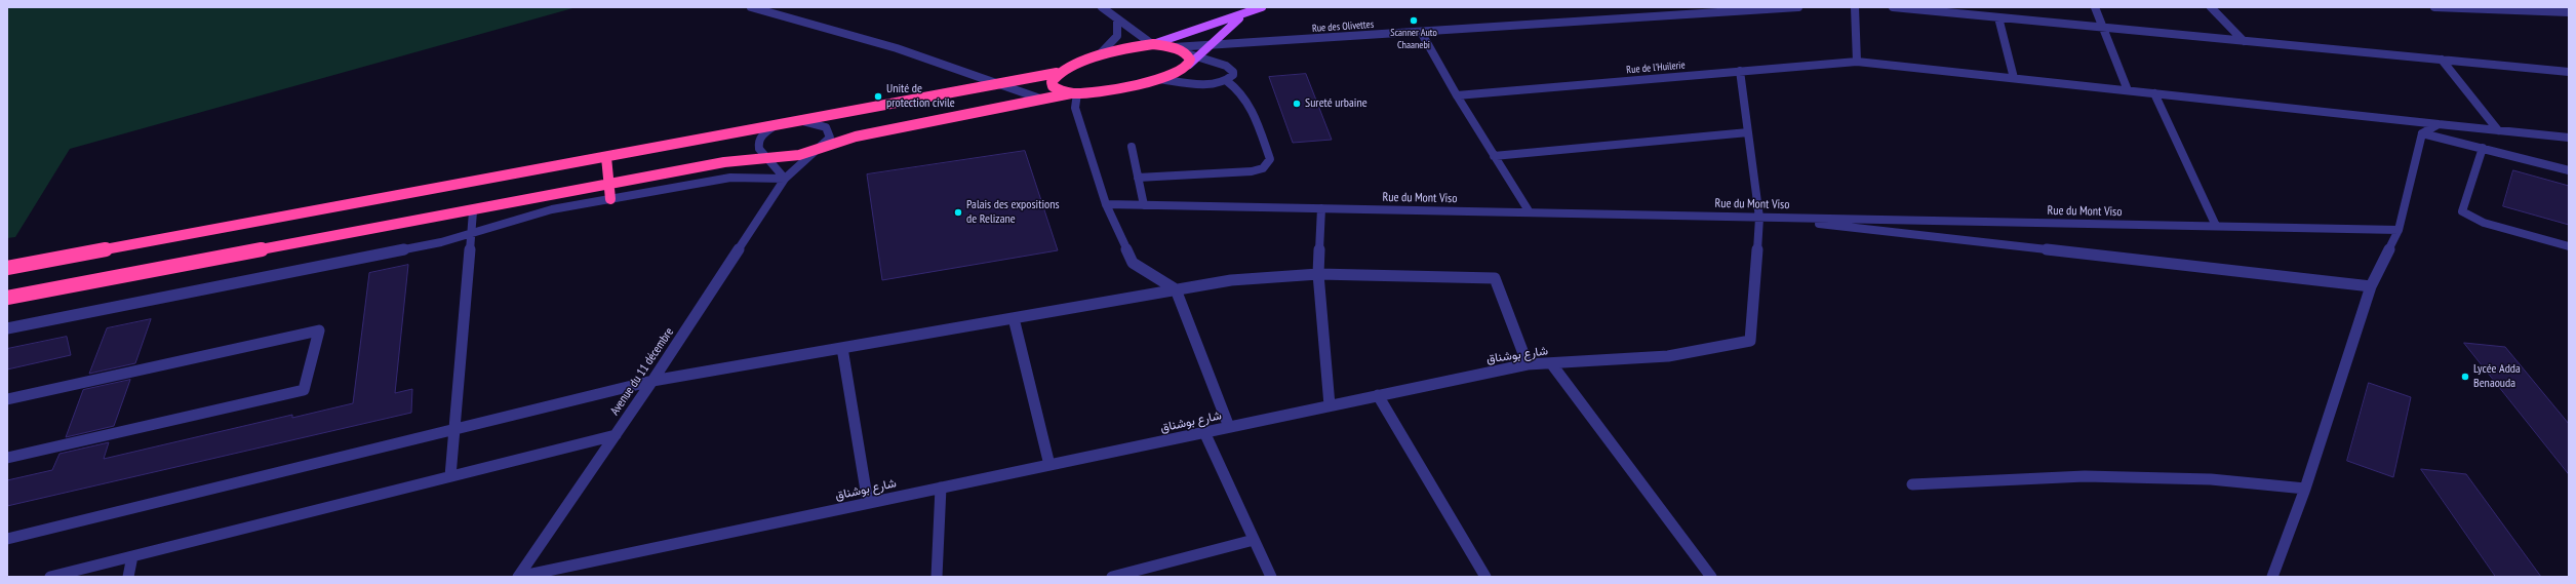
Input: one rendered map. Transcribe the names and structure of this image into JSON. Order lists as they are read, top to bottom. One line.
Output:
{"streets":{"street":["Rue des Olivettes","Rue de l'Huilerie","Rue du Mont Viso","شارع بوشناق","Avenue du 11 décembre"]},"crossings":[["Rue du Mont Viso","شارع بوشناق"],["شارع بوشناق","Avenue du 11 décembre"]],"places":["Scanner Auto Chaanebi","Unité de protection civile","Sureté urbaine","Palais des expositions de Relizane","Lycée Adda Benaouda"]}
